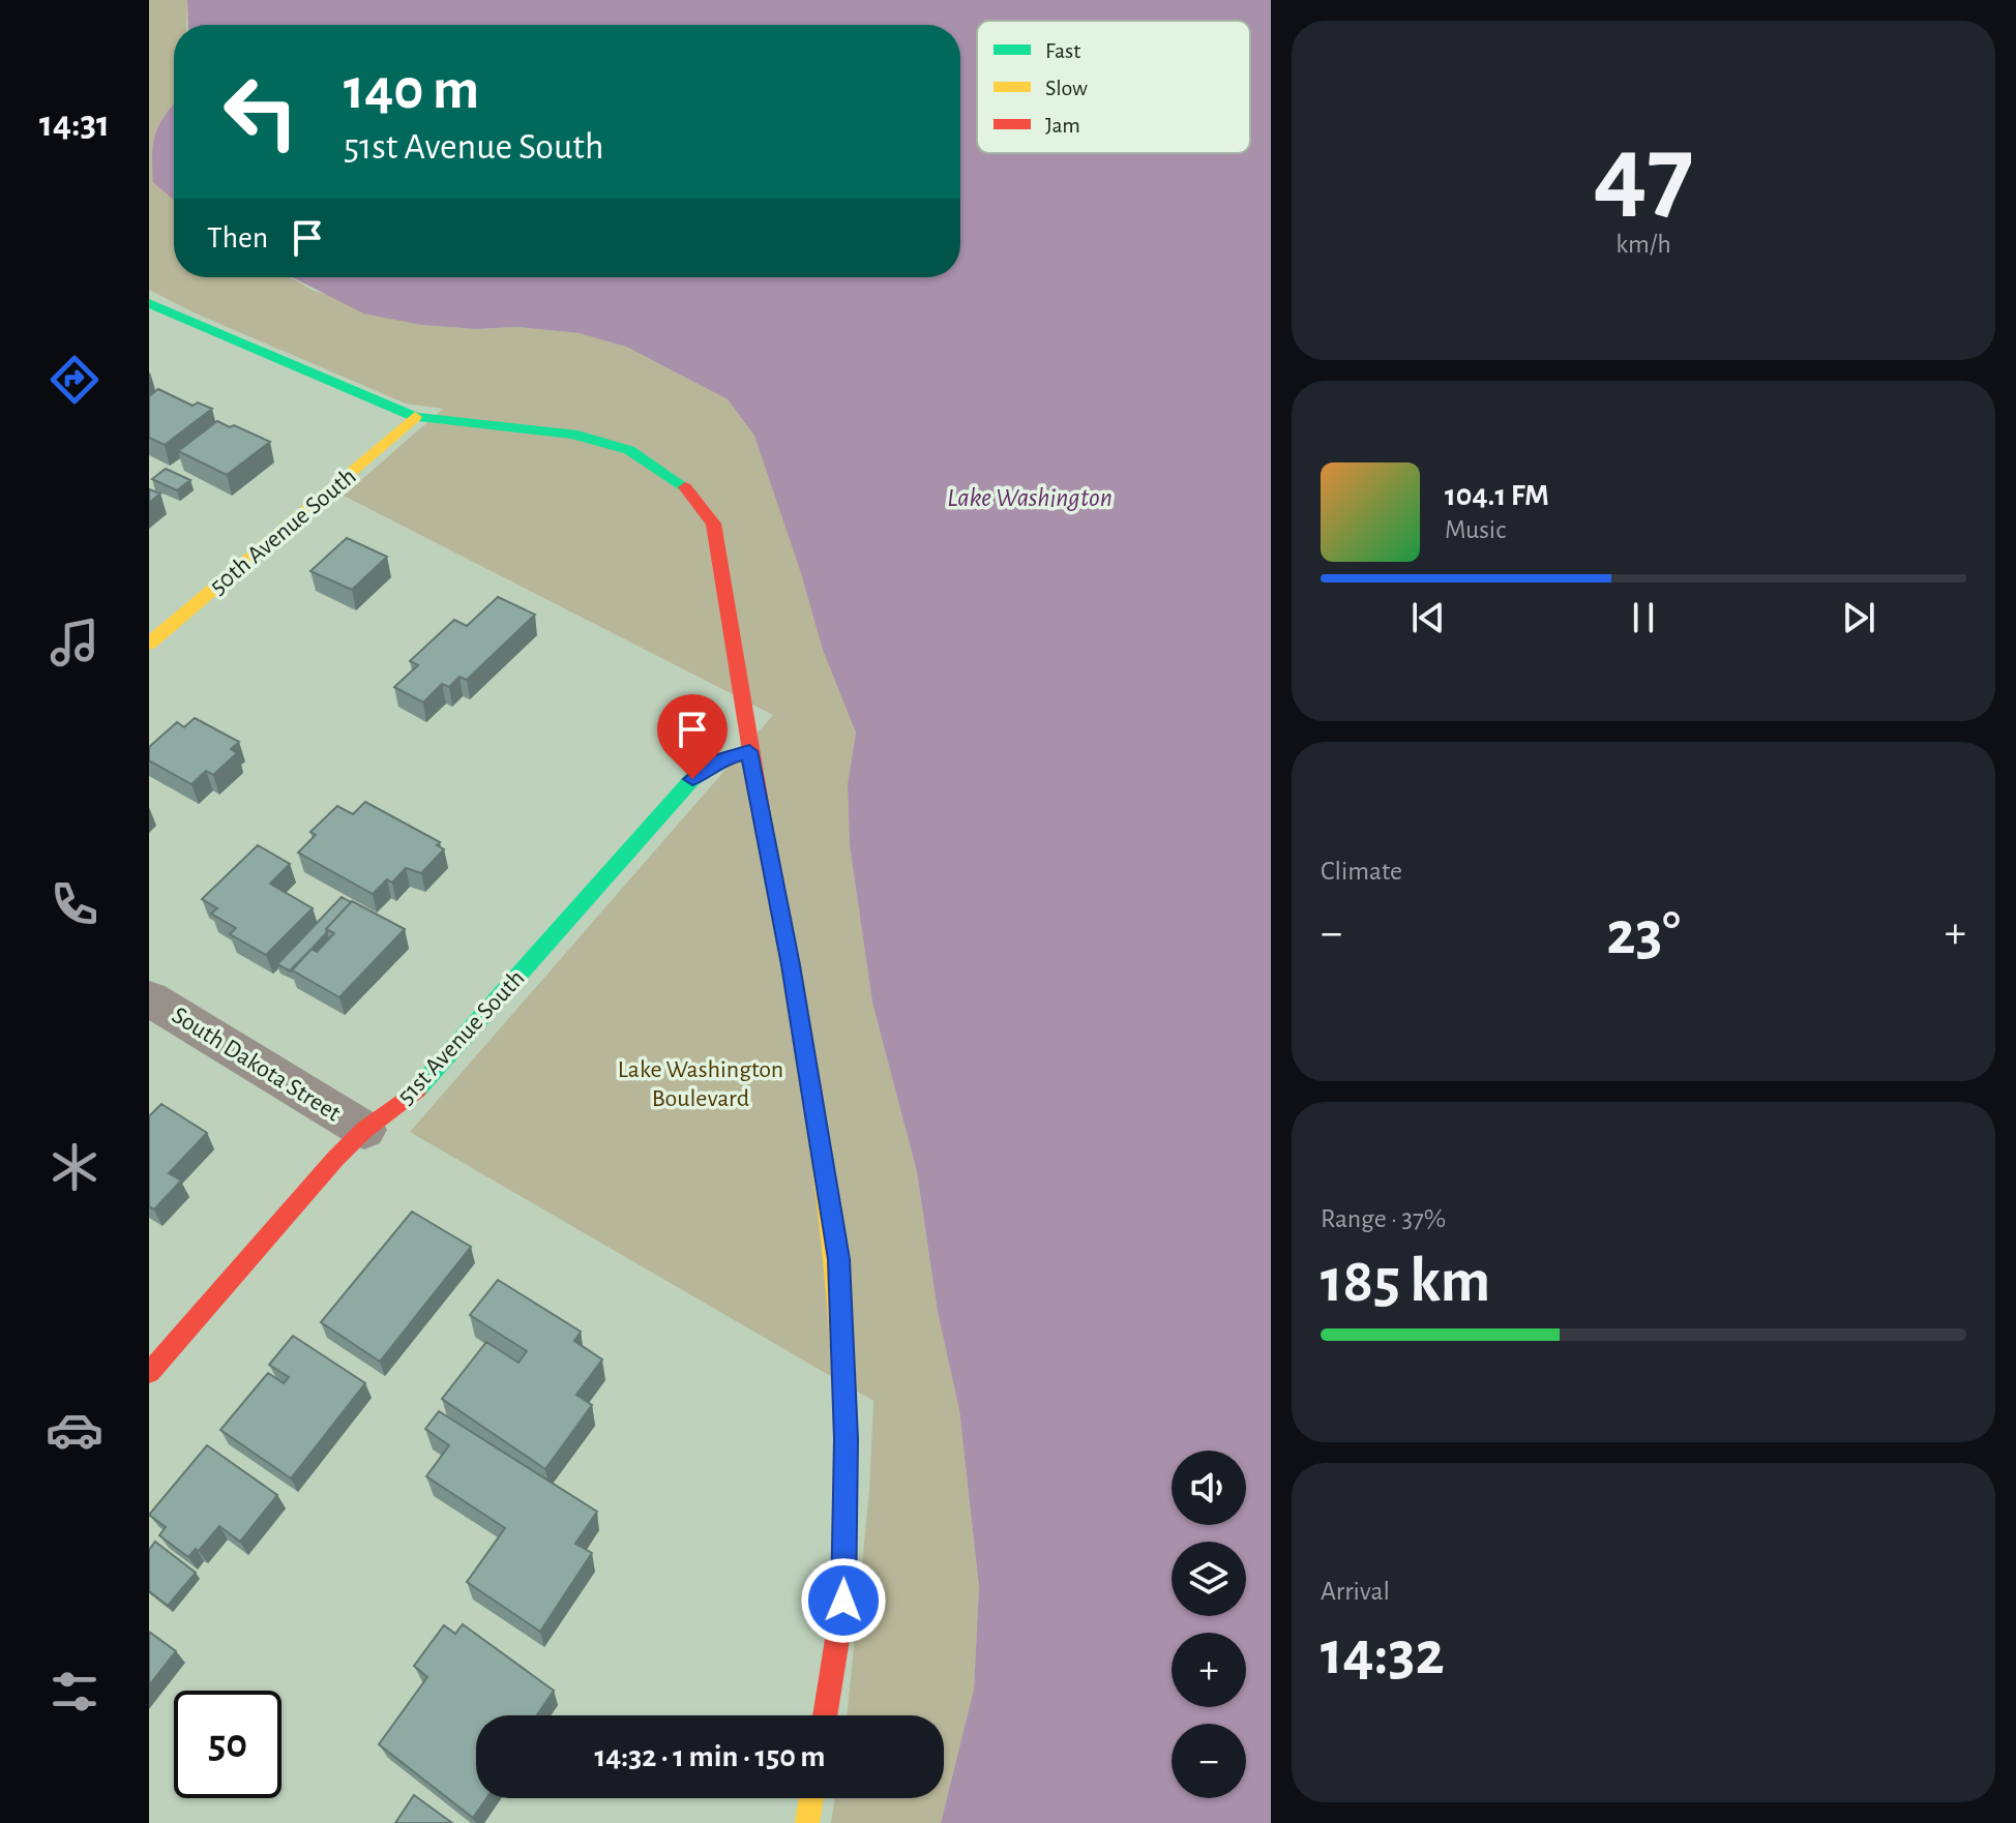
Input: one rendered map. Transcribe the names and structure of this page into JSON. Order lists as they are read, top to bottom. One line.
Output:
{"streets":{"main road":["50th Avenue South","51st Avenue South"],"street":["South Dakota Street"]},"crossings":[["51st Avenue South","South Dakota Street"]],"water":["Lake Washington"],"parks":["Lake Washington Boulevard"],"legend":["Fast","Slow","Jam"],"page":{"tabs":"14:31","tile":[["47","km/h"],"Climate",["Range · 37%","185 km"],["Arrival","14:32"]],"turn":["140 m","51st Avenue South"],"then":"Then","song":["104.1 FM","Music"],"heat":["−","23°","+"],"map_buttons":["+","−"],"limit":"50","trip":"14:32 · 1 min · 150 m"}}
